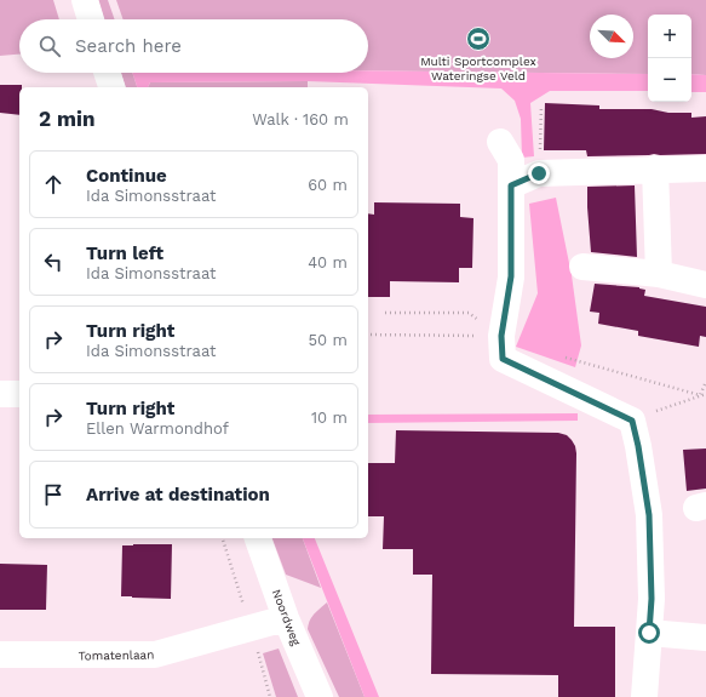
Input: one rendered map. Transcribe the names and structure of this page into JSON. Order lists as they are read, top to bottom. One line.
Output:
{"streets":{"street":["Noordweg","Tomatenlaan"]},"crossings":[["Noordweg","Tomatenlaan"]],"places":{"sports":["Multi Sportcomplex Wateringse Veld"]},"north":"bottom right","page":{"map_buttons":["+","−"],"search":"Search here","heading":["2 min","Walk · 160 m"],"list":[["Continue","Ida Simonsstraat","60 m"],["Turn left","Ida Simonsstraat","40 m"],["Turn right","Ida Simonsstraat","50 m"],["Turn right","Ellen Warmondhof","10 m"],"Arrive at destination"]}}
